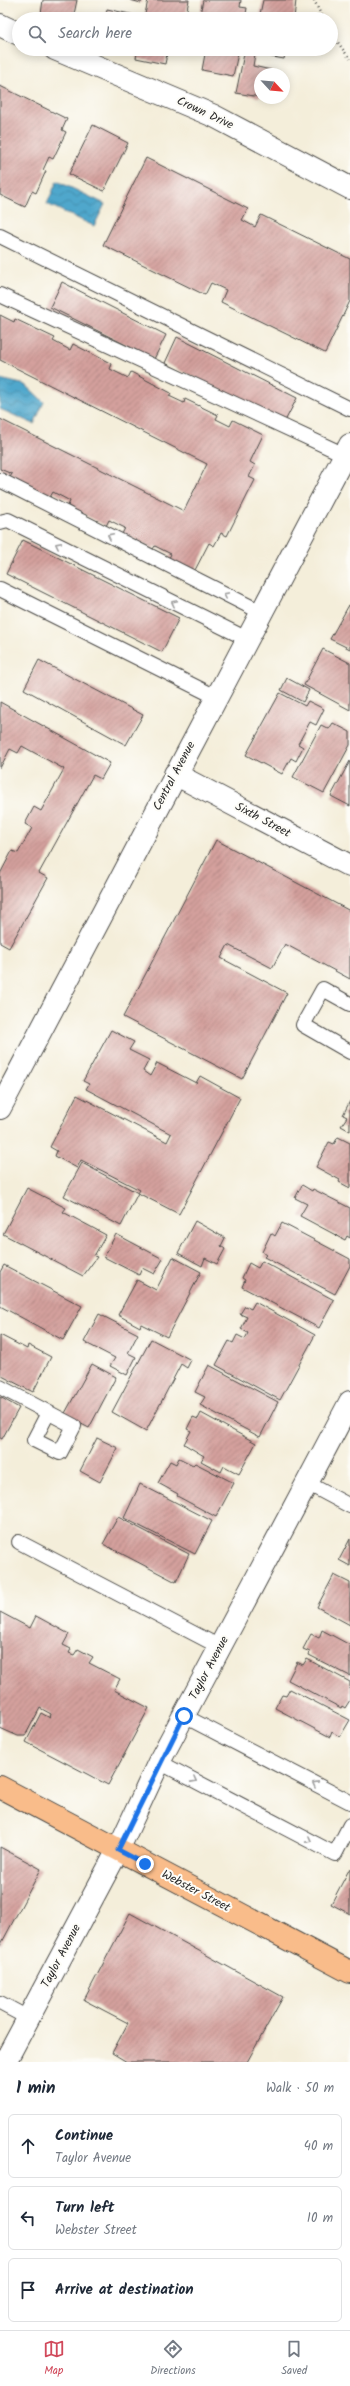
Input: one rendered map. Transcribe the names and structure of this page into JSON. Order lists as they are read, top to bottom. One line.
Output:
{"streets":{"main road":["Webster Street"],"street":["Crown Drive","Central Avenue","Sixth Street","Taylor Avenue"]},"crossings":[["Central Avenue","Sixth Street"],["Taylor Avenue","Webster Street"]],"north":"bottom right","page":{"search":"Search here","heading":["1 min","Walk · 50 m"],"list":[["Continue","Taylor Avenue","40 m"],["Turn left","Webster Street","10 m"],"Arrive at destination"],"nav":["Map","Directions","Saved"]}}
